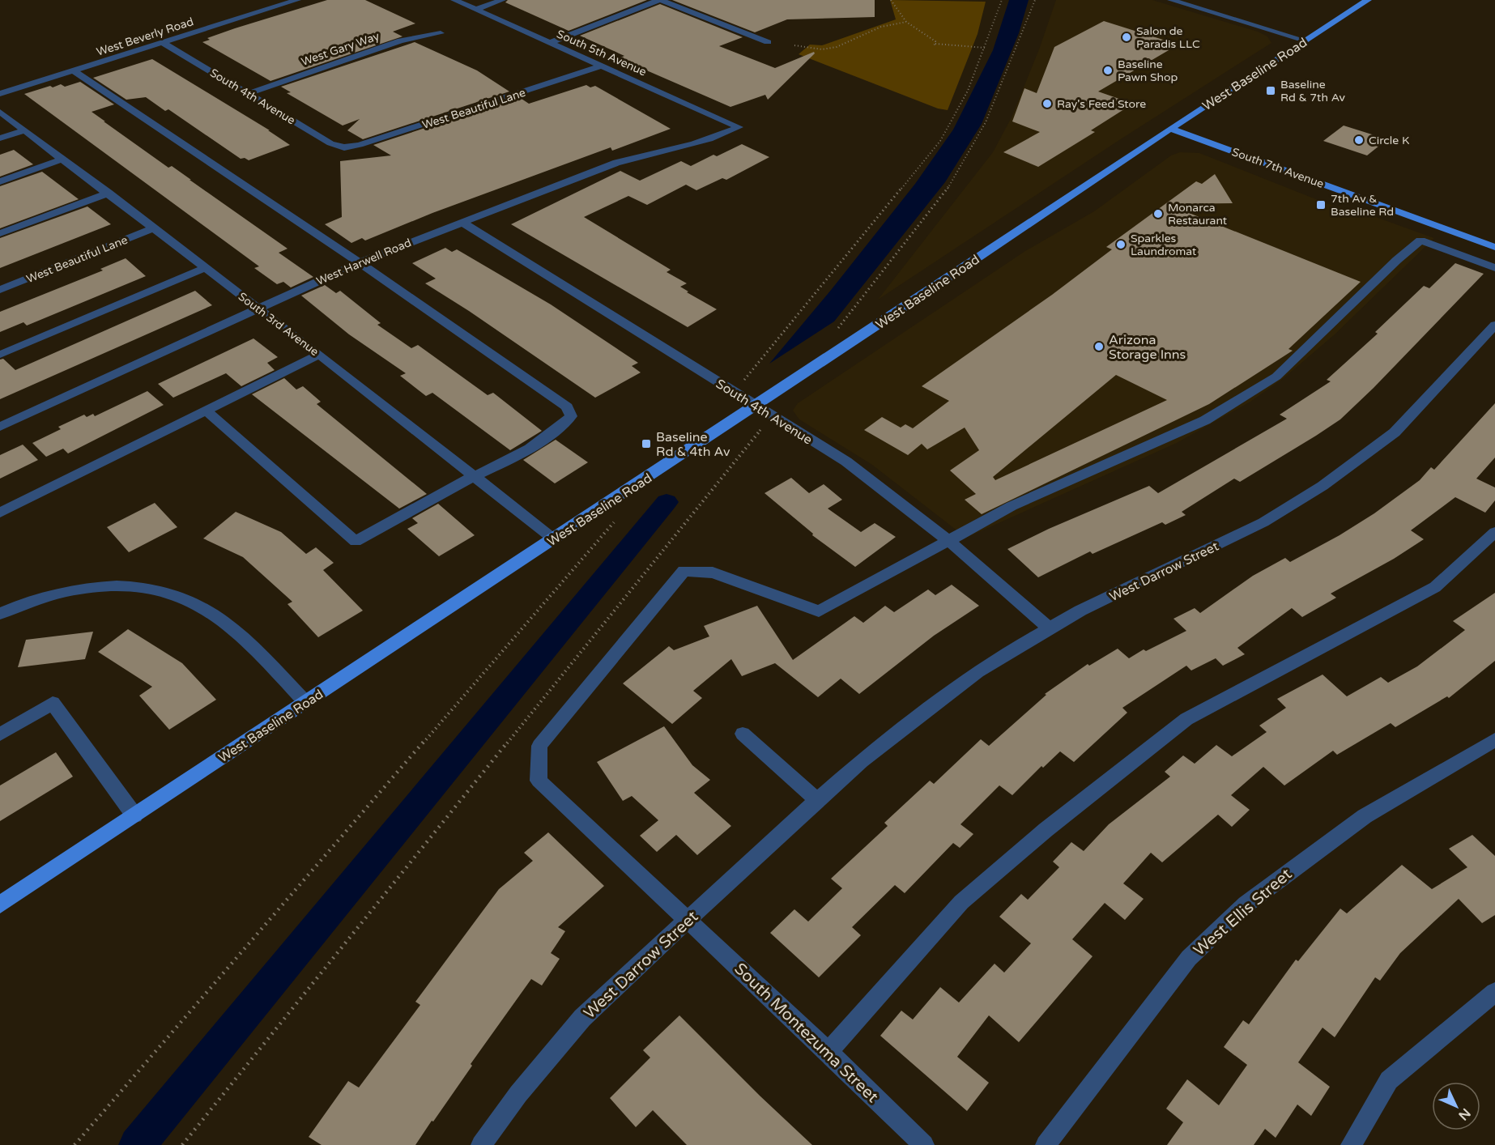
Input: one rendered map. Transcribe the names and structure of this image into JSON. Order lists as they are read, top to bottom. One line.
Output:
{"streets":{"main road":["West Baseline Road","South 7th Avenue"],"street":["West Beverly Road","West Gary Way","South 5th Avenue","South 4th Avenue","West Beautiful Lane","West Harwell Road","South 3rd Avenue","West Darrow Street","West Ellis Street","South Montezuma Street"]},"crossings":[["West Beverly Road","South 4th Avenue"],["West Gary Way","South 4th Avenue"],["South 5th Avenue","West Beautiful Lane"],["South 5th Avenue","West Harwell Road"],["West Baseline Road","South 4th Avenue"],["West Baseline Road","South 7th Avenue"],["West Baseline Road","South 3rd Avenue"],["South 4th Avenue","West Beautiful Lane"],["South 4th Avenue","West Harwell Road"],["South 4th Avenue","West Darrow Street"],["South 4th Avenue","South Montezuma Street"],["West Beautiful Lane","South 3rd Avenue"],["West Harwell Road","South 3rd Avenue"],["West Darrow Street","South Montezuma Street"]],"places":{"other":["Salon de Paradis LLC","Baseline Pawn Shop","Ray's Feed Store","Circle K","Monarca Restaurant","Sparkles Laundromat","Arizona Storage Inns"],"transit":["Baseline Rd & 7th Av","7th Av & Baseline Rd","Baseline Rd & 4th Av"]},"north":"bottom right"}
